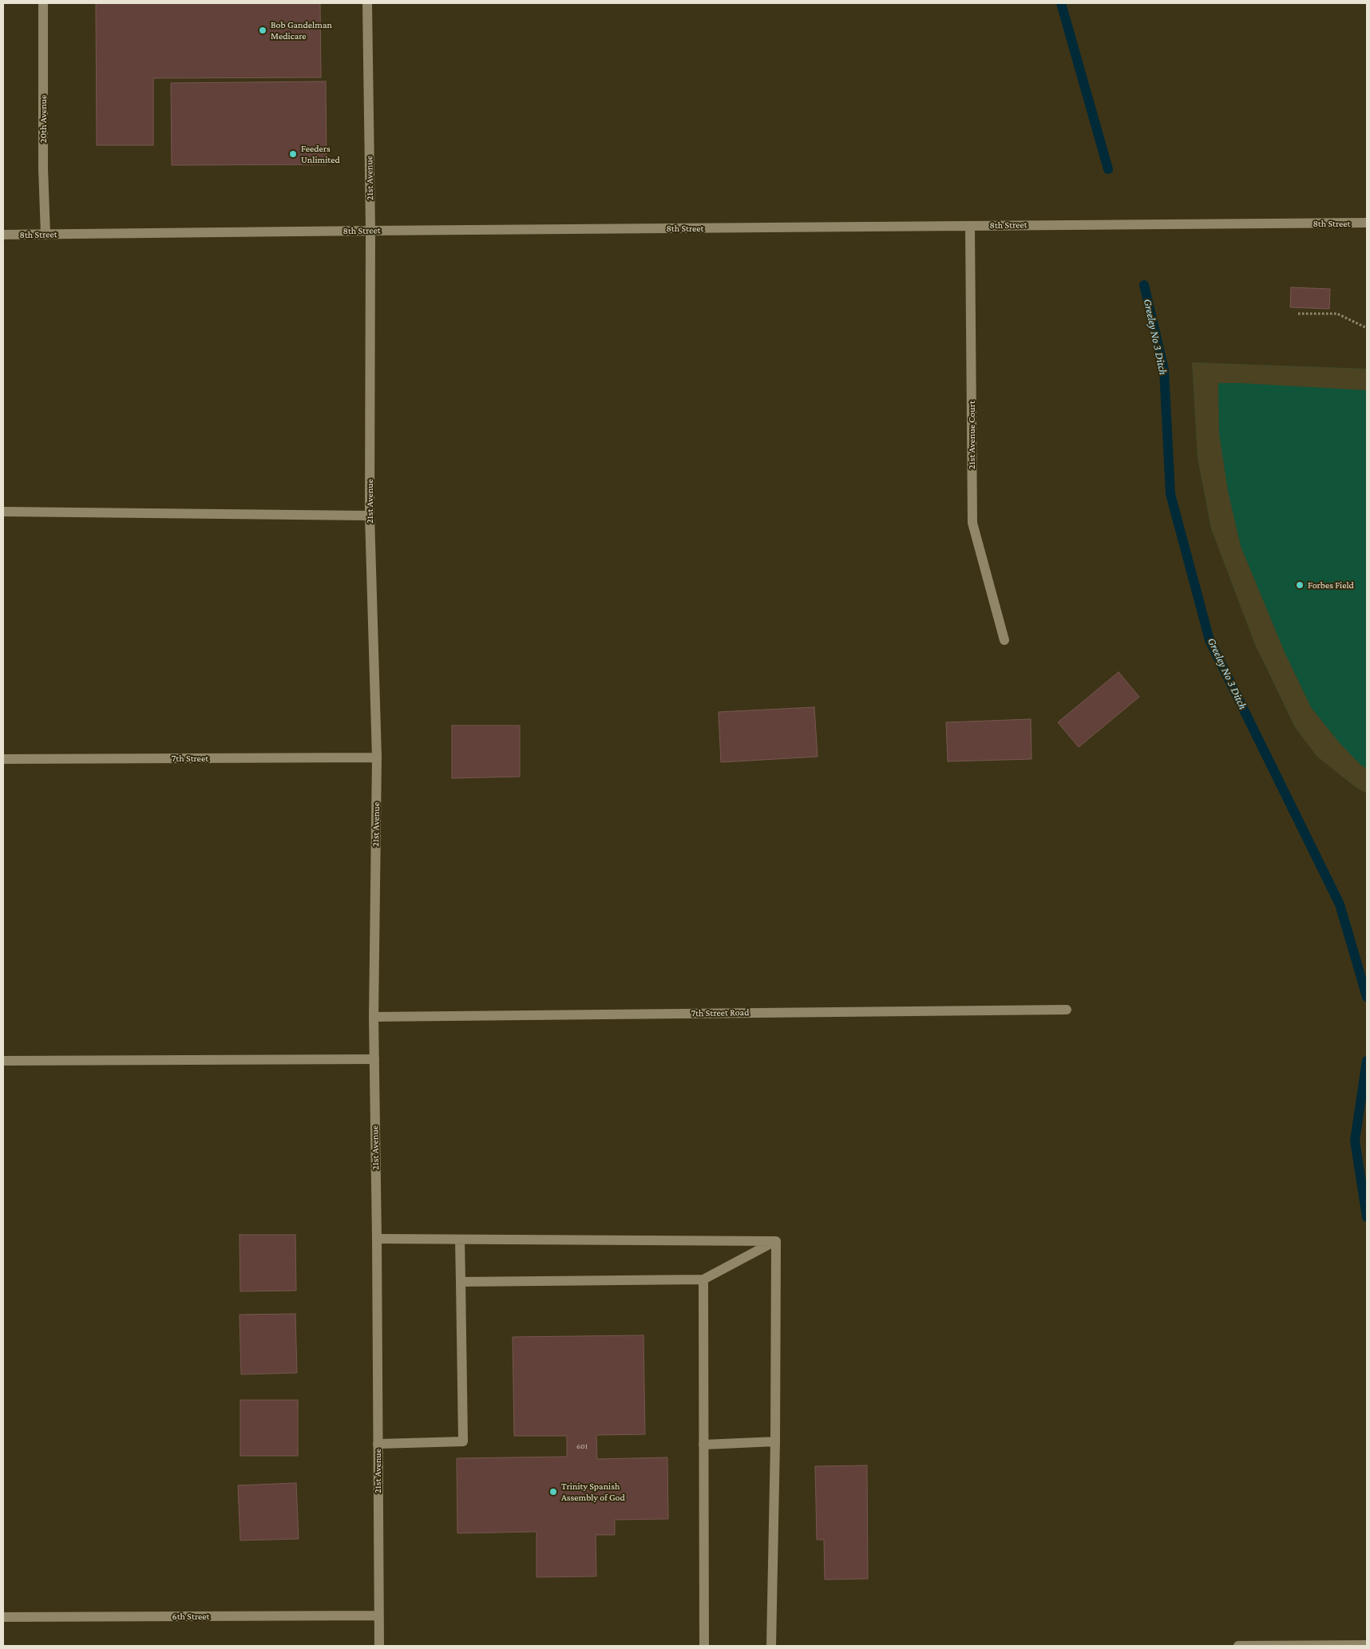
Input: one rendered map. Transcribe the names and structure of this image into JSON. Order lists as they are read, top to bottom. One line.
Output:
{"streets":{"street":["20th Avenue","21st Avenue","8th Street","21st Avenue Court","7th Street","7th Street Road","6th Street"]},"crossings":[["20th Avenue","8th Street"],["21st Avenue","8th Street"],["21st Avenue","7th Street"],["21st Avenue","7th Street Road"],["21st Avenue","6th Street"],["8th Street","21st Avenue Court"]],"water":["Greeley No 3 Ditch"],"places":["Bob Gandelman Medicare","Feeders Unlimited","Forbes Field","Trinity Spanish Assembly of God"],"house_numbers":["601"]}
